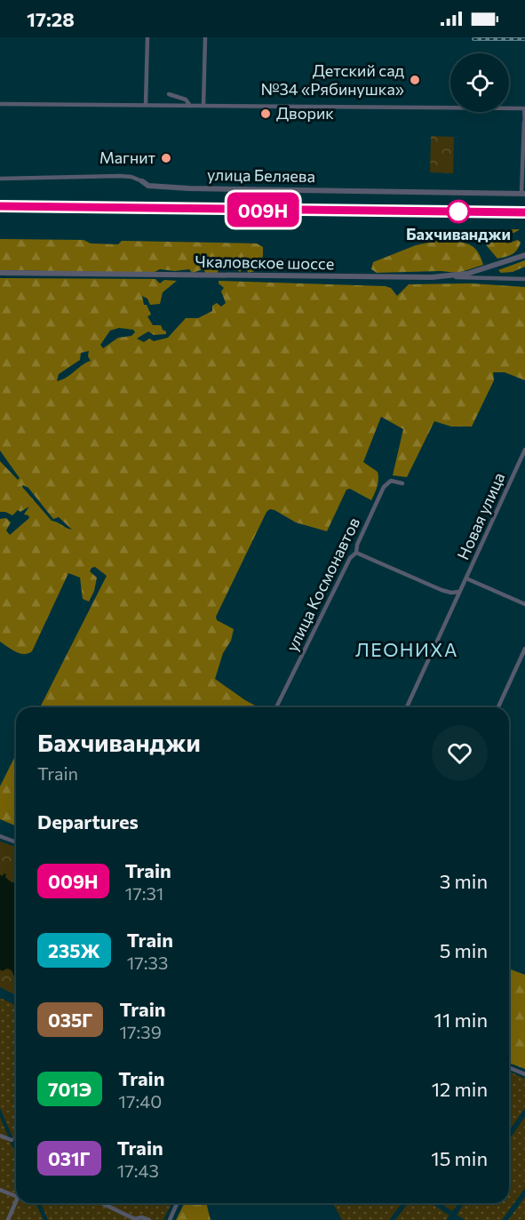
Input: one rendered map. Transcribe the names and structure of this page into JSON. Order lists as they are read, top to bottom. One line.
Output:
{"streets":{"street":["улица Беляева","Чкаловское шоссе","Новая улица","улица Космонавтов"]},"districts":["ЛЕОНИХА"],"places":["Детский сад №34 «Рябинушка»","Дворик","Магнит","Бахчиванджи"],"page":{"status":"17:28","on_map":"009Н","heading":[["Бахчиванджи","Train"],"Departures"],"list":[{"mark":"009Н","name":"Train","note":"17:31","value":"3 min"},{"mark":"235Ж","name":"Train","note":"17:33","value":"5 min"},{"mark":"035Г","name":"Train","note":"17:39","value":"11 min"},{"mark":"701Э","name":"Train","note":"17:40","value":"12 min"},{"mark":"031Г","name":"Train","note":"17:43","value":"15 min"}]}}
